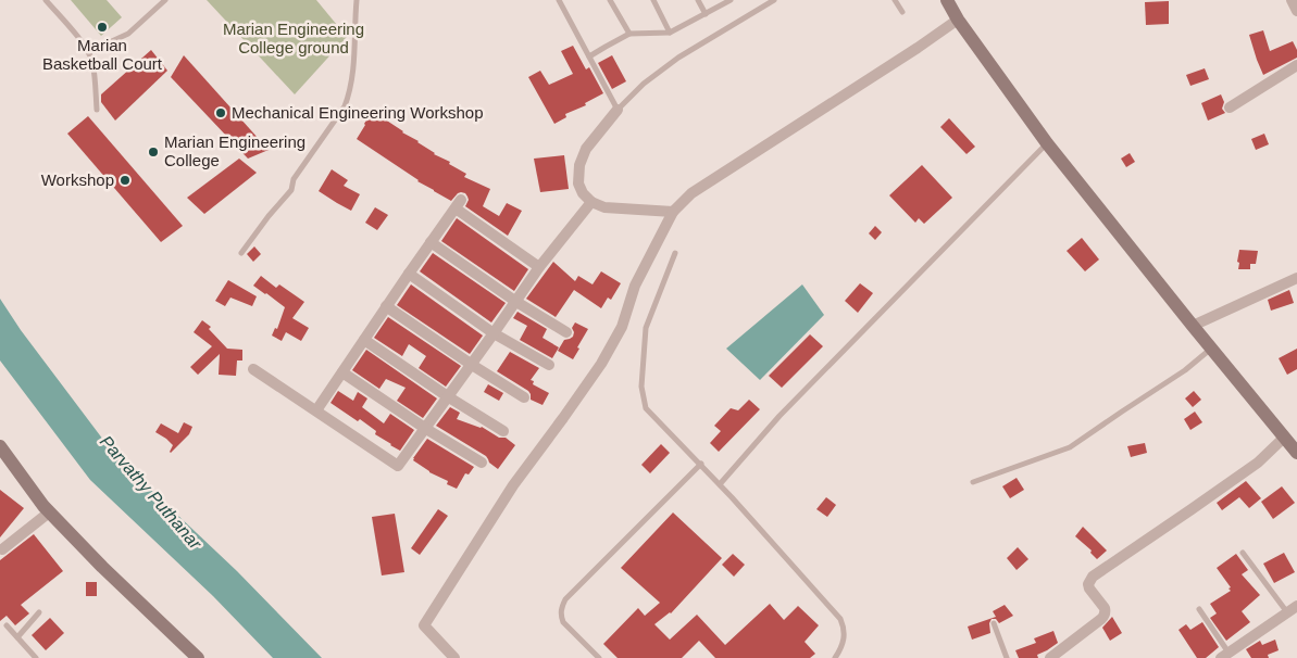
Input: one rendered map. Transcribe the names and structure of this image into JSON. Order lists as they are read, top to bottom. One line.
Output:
{"water":["Parvathy Puthanar"],"parks":["Marian Engineering College ground"],"places":["Marian Basketball Court","Mechanical Engineering Workshop","Marian Engineering College","Workshop"]}
